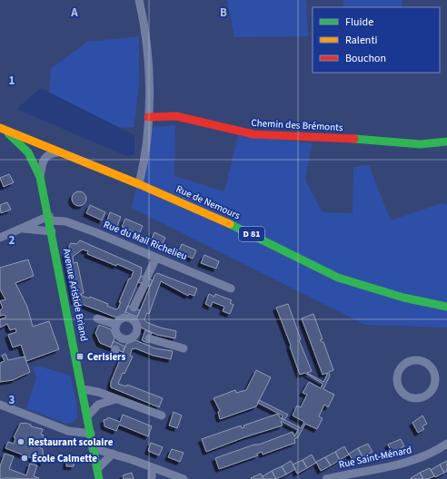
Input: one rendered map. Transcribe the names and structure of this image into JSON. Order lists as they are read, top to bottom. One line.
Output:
{"streets":{"street":["Chemin des Brémonts","Rue de Nemours","D 81","Rue du Mail Richelieu","Avenue Aristide Briand","Rue Saint-Ménard"]},"crossings":[["Rue de Nemours","Avenue Aristide Briand"],["Rue du Mail Richelieu","Avenue Aristide Briand"]],"places":{"transit":["Cerisiers"],"other":["Restaurant scolaire","École Calmette"]},"legend":["Fluide","Ralenti","Bouchon"],"grid":{"columns":["A","B"],"rows":["1","2","3"]}}
